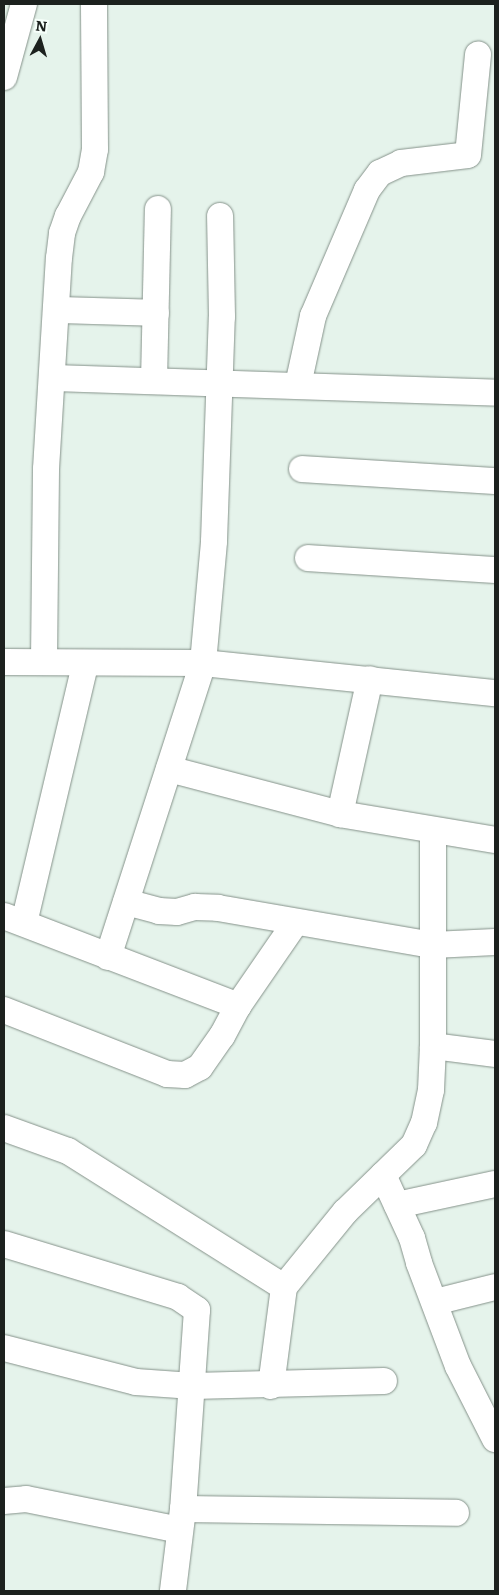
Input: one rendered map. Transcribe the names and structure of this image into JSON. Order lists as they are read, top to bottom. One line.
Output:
{"north":"top"}
